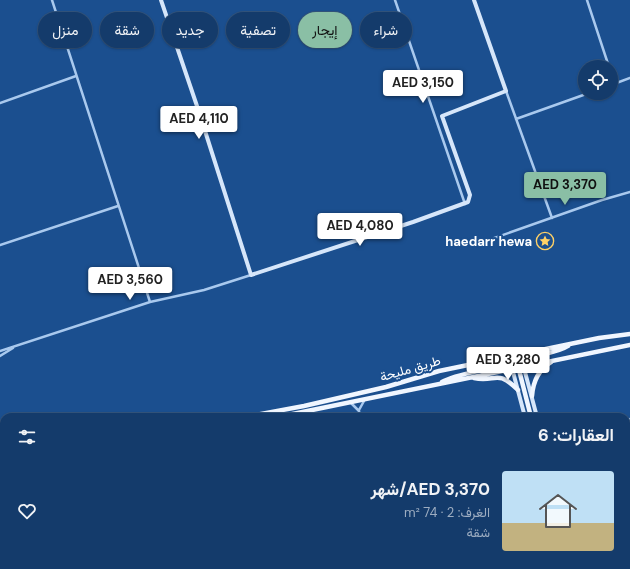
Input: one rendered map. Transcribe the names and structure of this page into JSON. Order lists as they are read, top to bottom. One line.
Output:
{"streets":{"main road":["طريق مليحة"]},"places":{"place":["haedarr hewa"]},"page":{"chip":["شراء","إيجار","تصفية","جديد","شقة","منزل"],"price":["AED 3,150","AED 4,110","AED 3,370","AED 4,080","AED 3,560","AED 3,280"],"heading":"العقارات: 6","list":[{"name":"AED 3,370/شهر","note":"الغرف: 2 · 74 m² · شقة"}]}}
